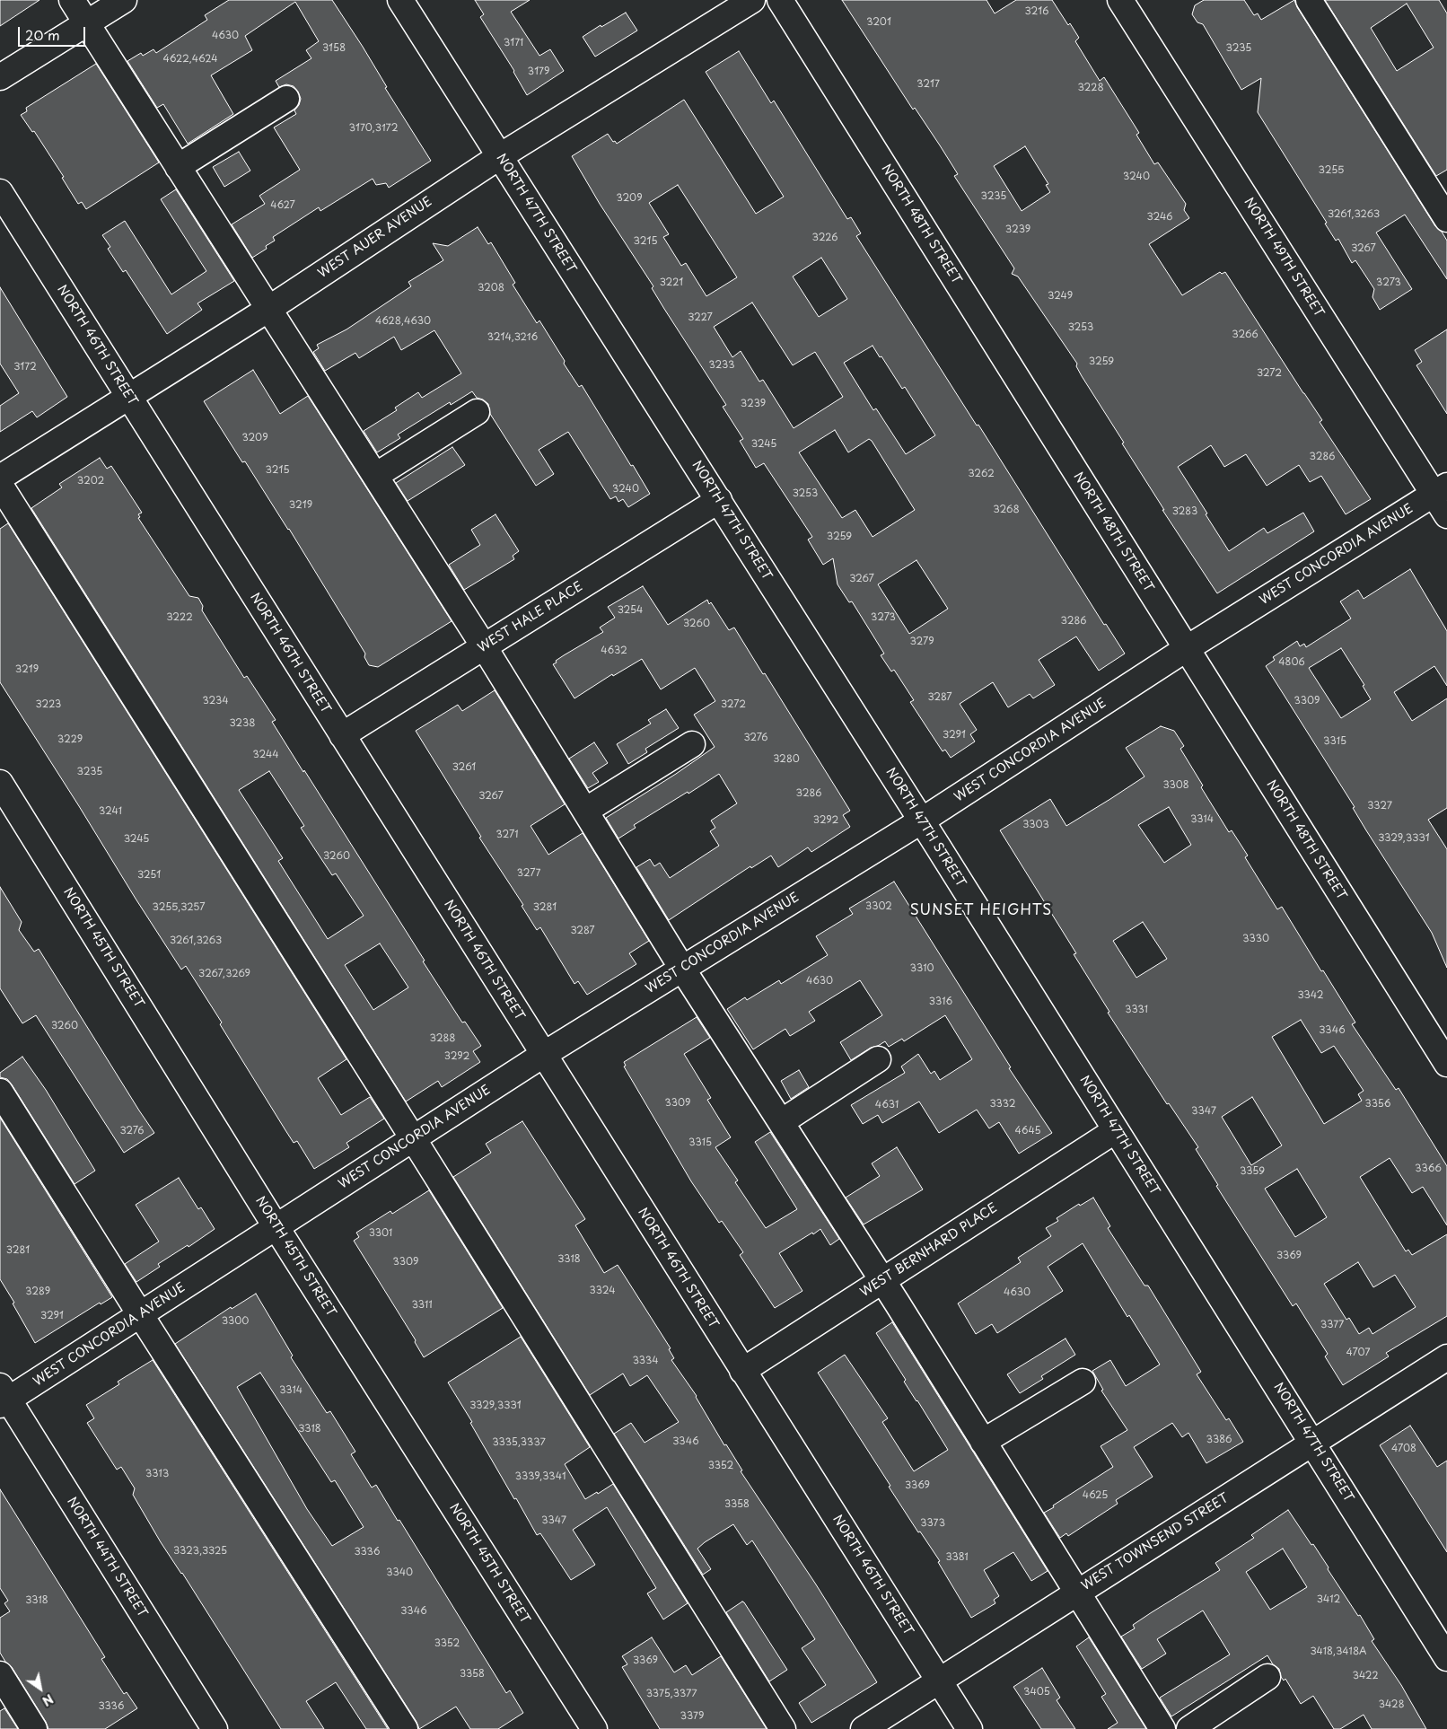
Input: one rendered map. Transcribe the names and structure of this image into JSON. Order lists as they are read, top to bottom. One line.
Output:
{"streets":{"street":["NORTH 47TH STREET","NORTH 48TH STREET","WEST AUER AVENUE","NORTH 49TH STREET","NORTH 46TH STREET","WEST CONCORDIA AVENUE","WEST HALE PLACE","NORTH 45TH STREET","WEST BERNHARD PLACE","WEST TOWNSEND STREET","NORTH 44TH STREET"]},"crossings":[["NORTH 47TH STREET","WEST AUER AVENUE"],["NORTH 47TH STREET","WEST CONCORDIA AVENUE"],["NORTH 47TH STREET","WEST HALE PLACE"],["NORTH 47TH STREET","WEST BERNHARD PLACE"],["NORTH 47TH STREET","WEST TOWNSEND STREET"],["NORTH 48TH STREET","WEST CONCORDIA AVENUE"],["WEST AUER AVENUE","NORTH 46TH STREET"],["NORTH 49TH STREET","WEST CONCORDIA AVENUE"],["NORTH 46TH STREET","WEST CONCORDIA AVENUE"],["NORTH 46TH STREET","WEST HALE PLACE"],["NORTH 46TH STREET","WEST BERNHARD PLACE"],["NORTH 46TH STREET","WEST TOWNSEND STREET"],["WEST CONCORDIA AVENUE","NORTH 45TH STREET"],["WEST CONCORDIA AVENUE","NORTH 44TH STREET"]],"districts":["SUNSET HEIGHTS"],"house_numbers":["3216","3201","4630","3171","3158","3235","4622,4624","3179","3217","3228","3170,3172","3255","3240","3235","3209","4627","3261,3263","3246","3239","3226","3215","3267","3221","3273","3208","3249","3227","4628,4630","3253","3266","3214,3216","3259","3233","3172","3272","3239","3209","3245","3286","3215","3262","3202","3240","3253","3219","3268","3283","3259","3267","3254","3222","3273","3286","3260","3279","4632","4806","3219","3287","3234","3309","3223","3272","3238","3291","3276","3229","3315","3244","3280","3261","3235","3308","3286","3267","3327","3241","3314","3292","3303","3271","3329,3331","3245","3260","3277","3251","3302","3255,3257","3281","3287","3330","3261,3263","3310","3267,3269","4630","3342","3316","3331","3260","3346","3288","3292","3309","3332","3356","4631","3347","3276","4645","3315","3366","3359","3301","3281","3369","3318","3309","3324","3289","4630","3311","3291","3300","3377","4707","3334","3314","3329,3331","3318","3386","3346","3335,3337","4708","3352","3313","3339,3341","3369","4625","3358","3347","3373","3323,3325","3336","3381","3340","3412","3318","3346","3352","3418,3418A","3369","3358","3422","3405","3375,3377","3428","3336","3379"],"scale_bar":"20 m","north":"bottom right"}
